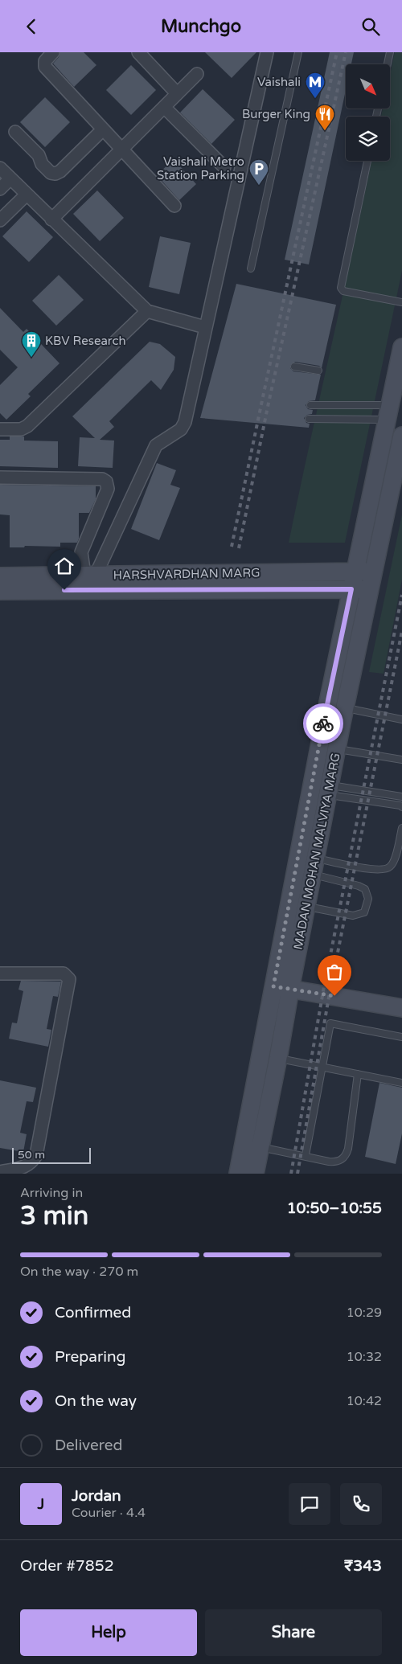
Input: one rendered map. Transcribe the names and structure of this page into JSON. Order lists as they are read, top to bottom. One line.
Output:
{"streets":{"main road":["HARSHVARDHAN MARG","MADAN MOHAN MALVIYA MARG"]},"crossings":[["HARSHVARDHAN MARG","MADAN MOHAN MALVIYA MARG"]],"places":{"metro station":["Vaishali"],"restaurant":["Burger King"],"parking":["Vaishali Metro Station Parking"],"building":["KBV Research"]},"scale_bar":"50 m","north":"bottom right","page":{"header":"Munchgo","scale":"50 m","heading":["3 min","Arriving in","10:50–10:55"],"panel":["Jordan","Courier · 4.4","Order #7852","₹343"],"bar":"On the way · 270 m","list":[["Confirmed","10:29"],["Preparing","10:32"],["On the way","10:42"],"Delivered"],"round":"J","buttons":["Help","Share"]}}
